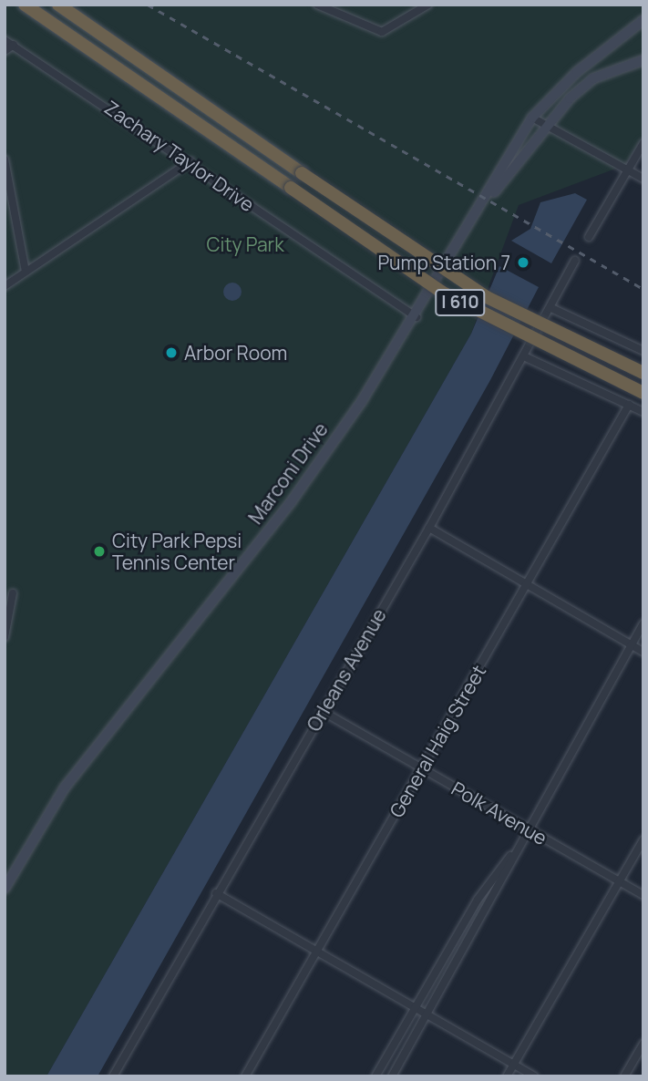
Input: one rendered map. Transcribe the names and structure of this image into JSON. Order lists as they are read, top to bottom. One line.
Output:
{"streets":{"highway":["I 610"],"street":["Zachary Taylor Drive","Marconi Drive","Orleans Avenue","General Haig Street","Polk Avenue"]},"crossings":[["Zachary Taylor Drive","Marconi Drive"],["Orleans Avenue","Polk Avenue"],["General Haig Street","Polk Avenue"]],"parks":["City Park"],"places":["Pump Station 7","Arbor Room","City Park Pepsi Tennis Center"]}
